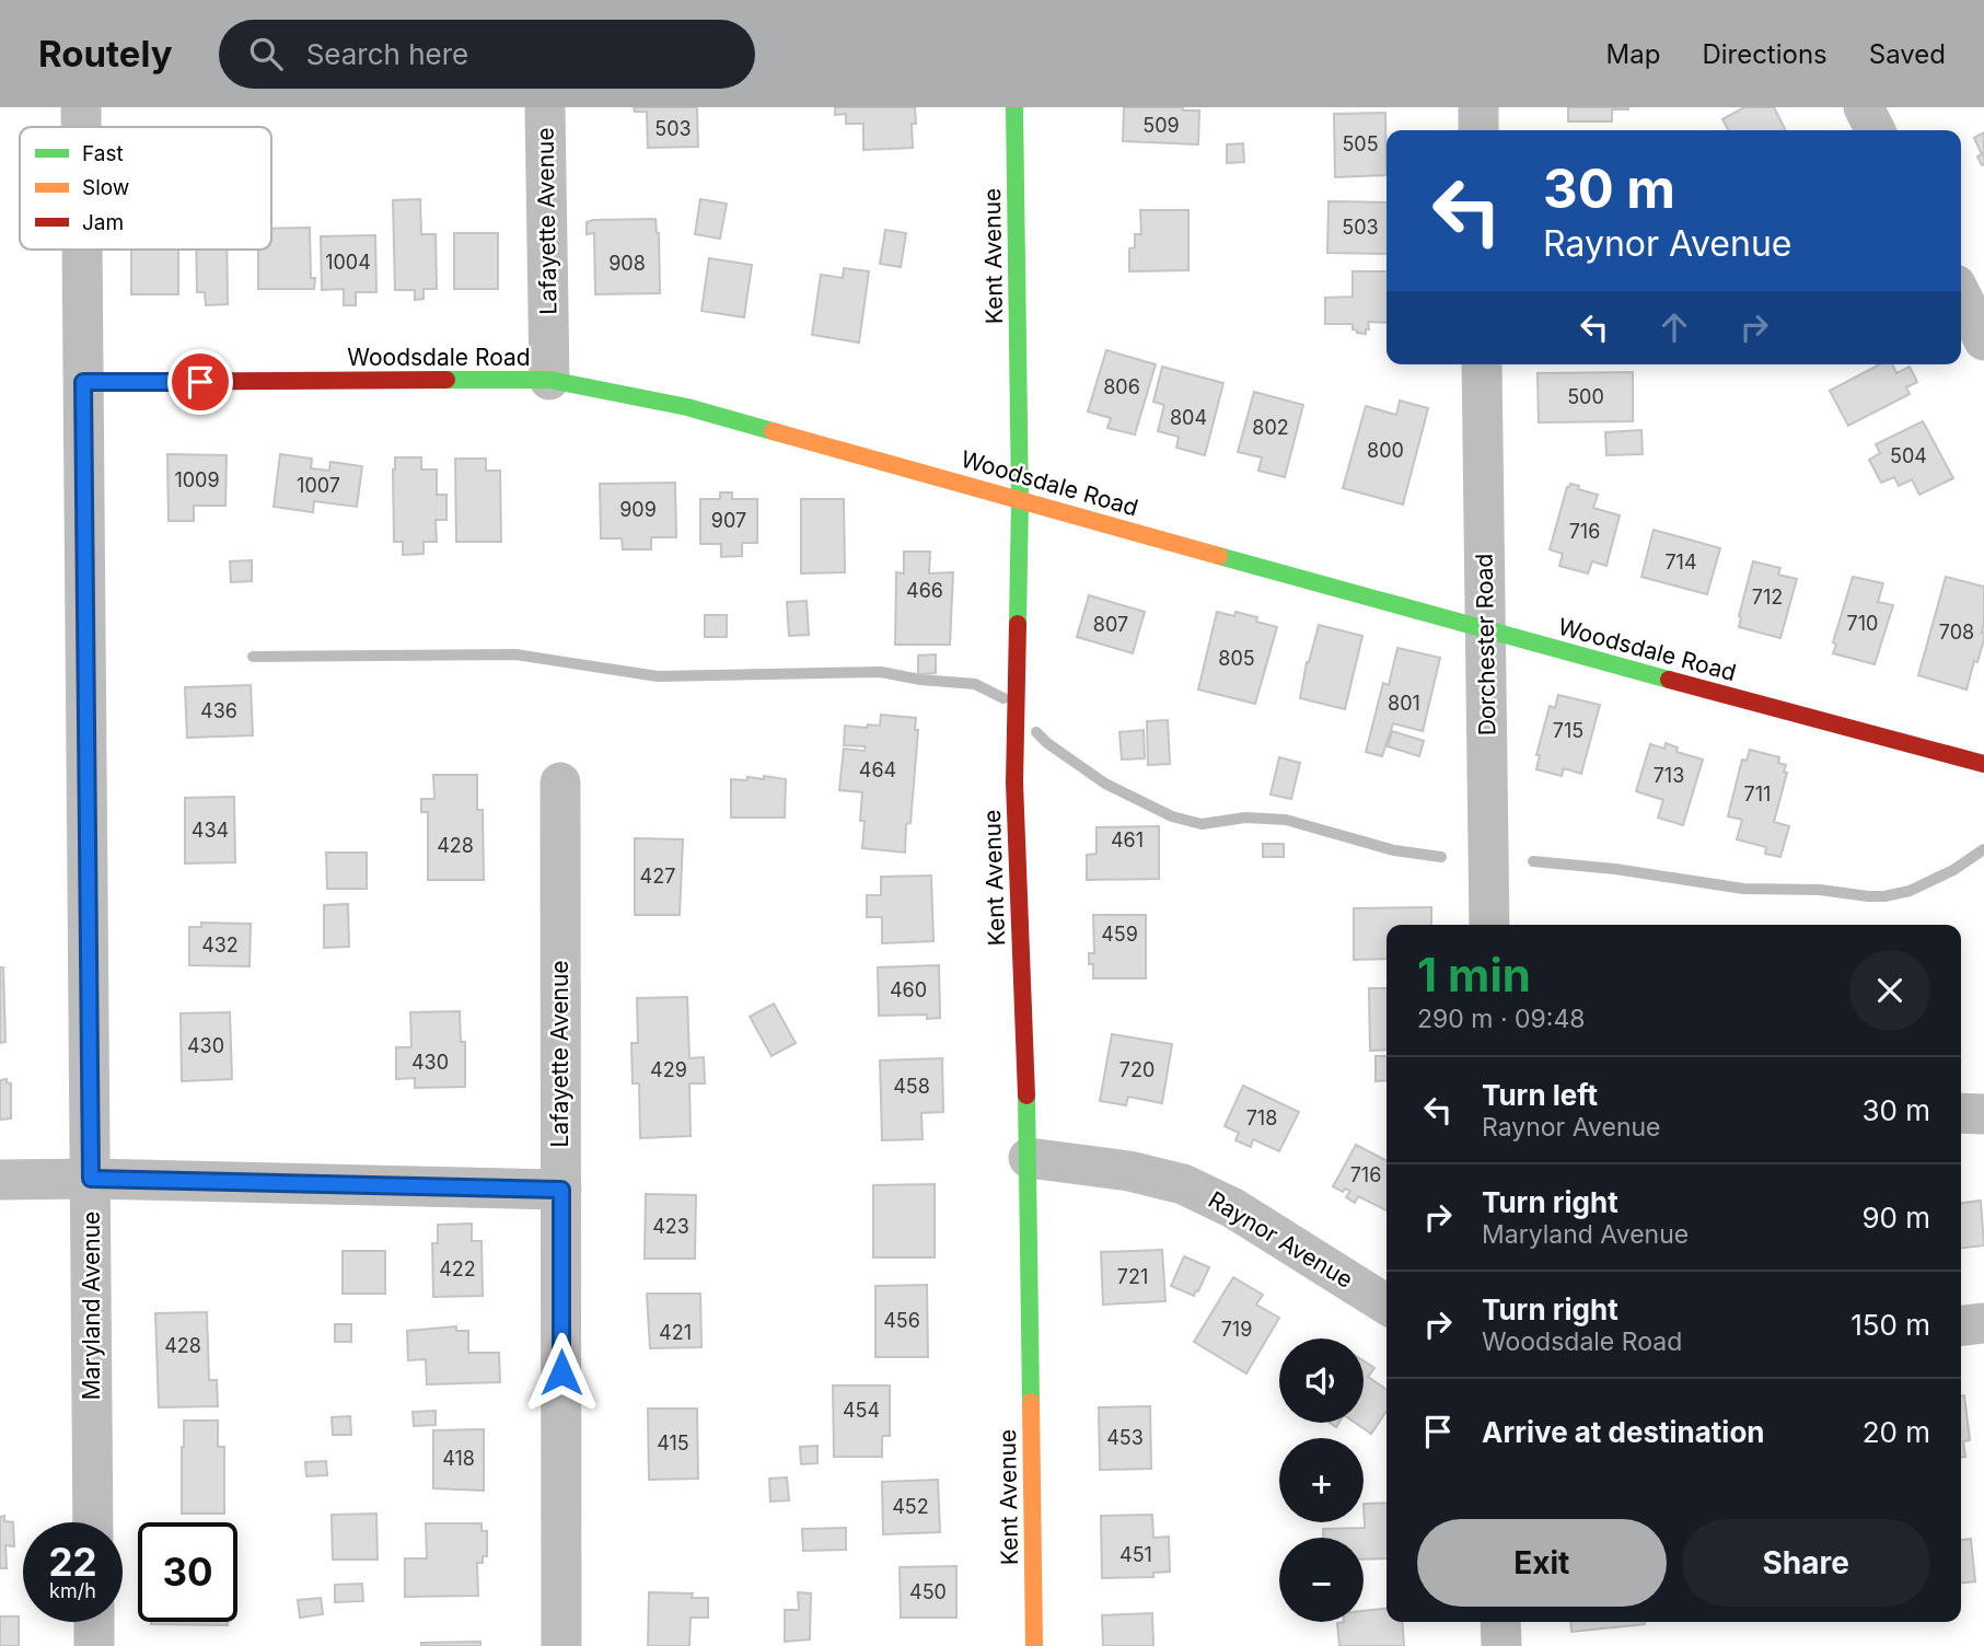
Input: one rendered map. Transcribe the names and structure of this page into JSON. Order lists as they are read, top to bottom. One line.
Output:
{"streets":{"street":["Lafayette Avenue","Kent Avenue","Woodsdale Road","Dorchester Road","Raynor Avenue","Maryland Avenue"]},"crossings":[["Lafayette Avenue","Woodsdale Road"],["Kent Avenue","Woodsdale Road"],["Kent Avenue","Raynor Avenue"],["Woodsdale Road","Dorchester Road"],["Woodsdale Road","Maryland Avenue"]],"house_numbers":["509","503","505","503","1004","908","806","500","804","802","800","504","1009","1007","909","907","716","714","466","712","710","807","708","805","801","436","715","464","713","711","434","461","428","427","459","432","460","430","430","429","720","458","718","716","423","422","721","456","719","421","428","454","453","415","418","452","451","450"],"legend":["Fast","Slow","Jam"],"page":{"header":"Routely","search":"Search here","nav":["Map","Directions","Saved"],"turn":["30 m","Raynor Avenue"],"heading":["1 min","290 m · 09:48"],"list":[{"name":"Turn left","note":"Raynor Avenue","value":"30 m"},{"name":"Turn right","note":"Maryland Avenue","value":"90 m"},{"name":"Turn right","note":"Woodsdale Road","value":"150 m"},{"name":"Arrive at destination","value":"20 m"}],"map_buttons":["+","−"],"buttons":["Exit","Share"],"speed":"22 km/h","limit":"30"}}
